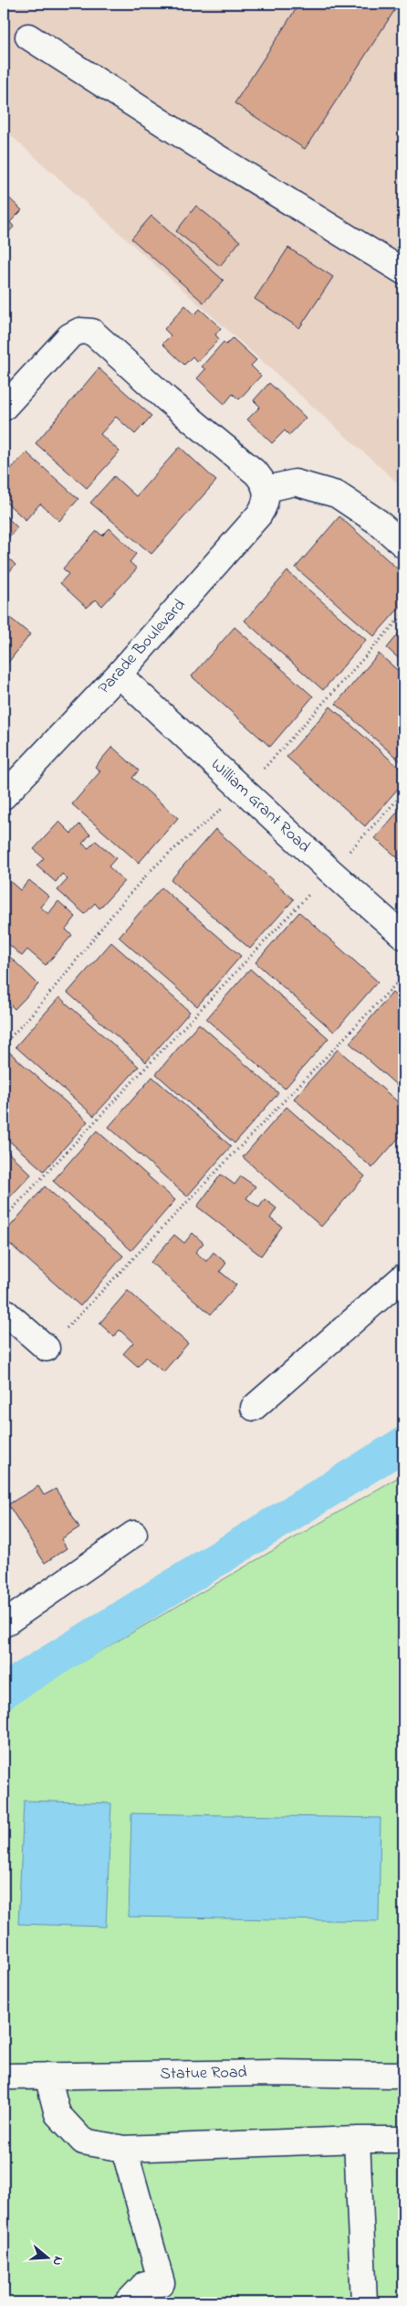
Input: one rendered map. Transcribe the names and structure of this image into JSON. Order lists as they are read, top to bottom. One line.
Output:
{"streets":{"street":["Parade Boulevard","William Grant Road","Statue Road"]},"crossings":[["Parade Boulevard","William Grant Road"]],"north":"right"}
